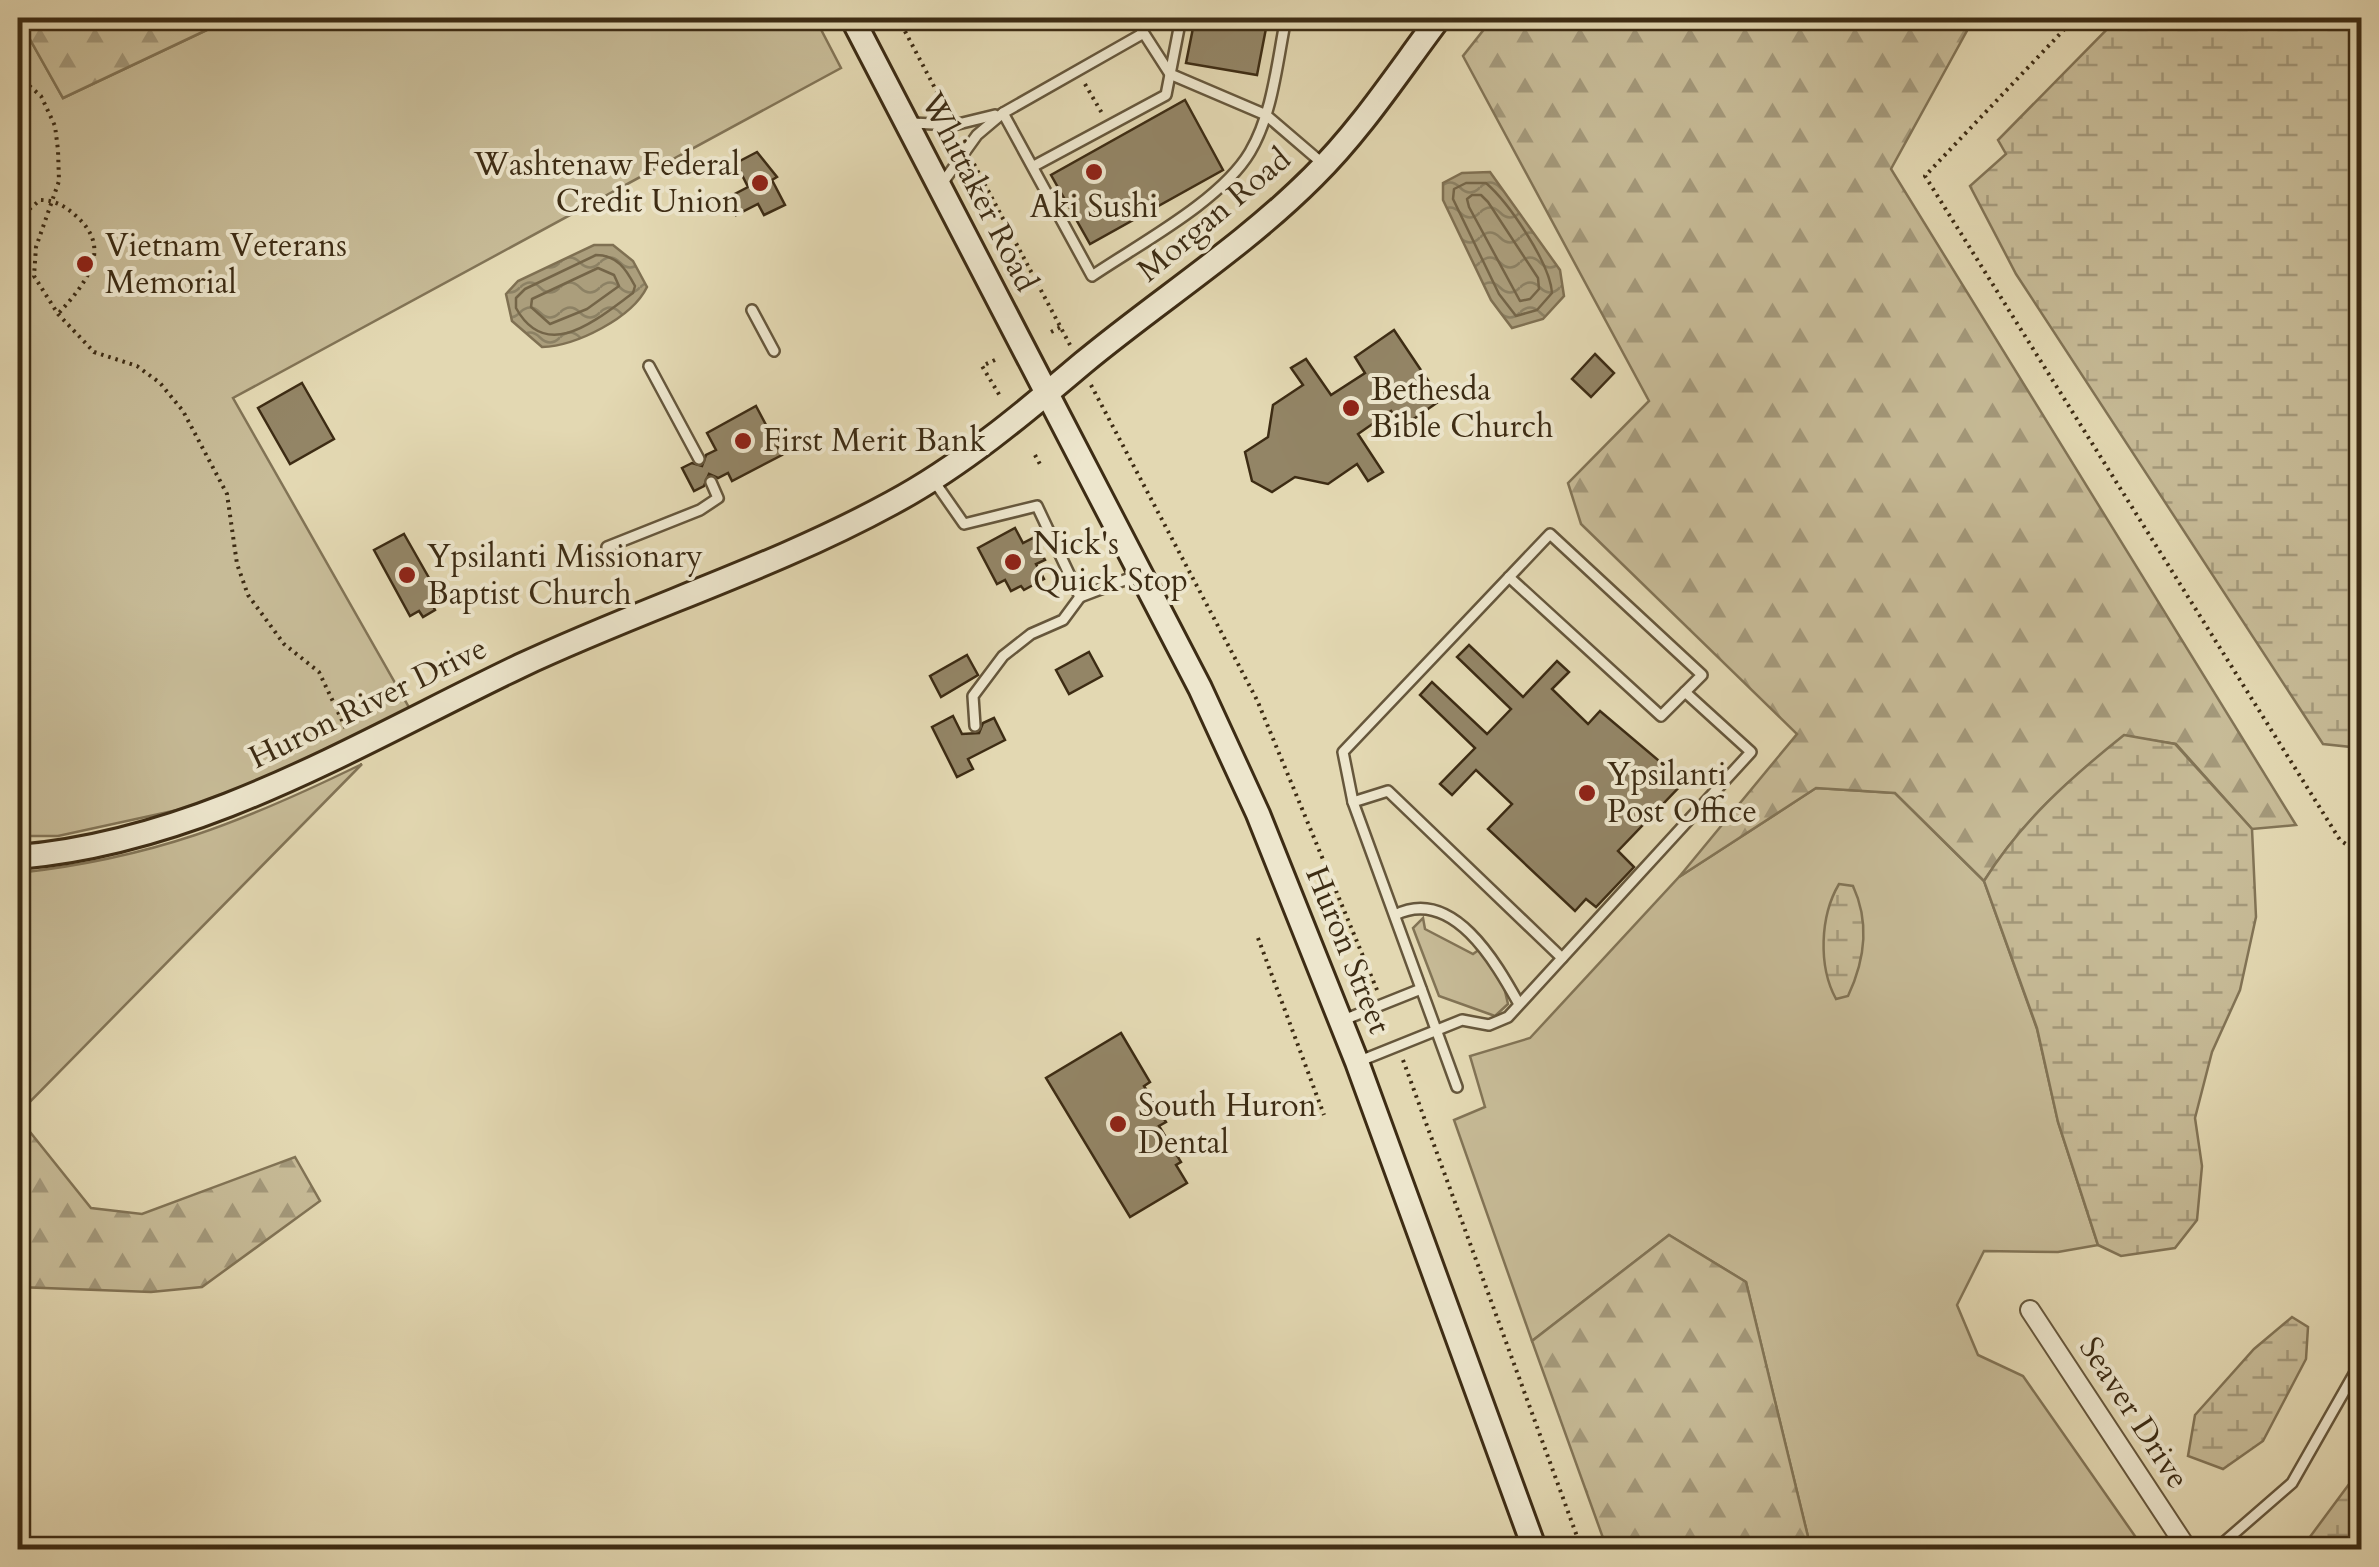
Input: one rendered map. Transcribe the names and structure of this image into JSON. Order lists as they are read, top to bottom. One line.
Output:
{"streets":{"main road":["Whittaker Road","Morgan Road","Huron River Drive","Huron Street"],"street":["Seaver Drive"]},"crossings":[["Whittaker Road","Morgan Road"],["Whittaker Road","Huron River Drive"],["Whittaker Road","Huron Street"],["Morgan Road","Huron River Drive"],["Morgan Road","Huron Street"],["Huron River Drive","Huron Street"]],"places":["Aki Sushi","Washtenaw Federal Credit Union","Vietnam Veterans Memorial","Bethesda Bible Church","First Merit Bank","Nick's Quick Stop","Ypsilanti Missionary Baptist Church","Ypsilanti Post Office","South Huron Dental"]}
